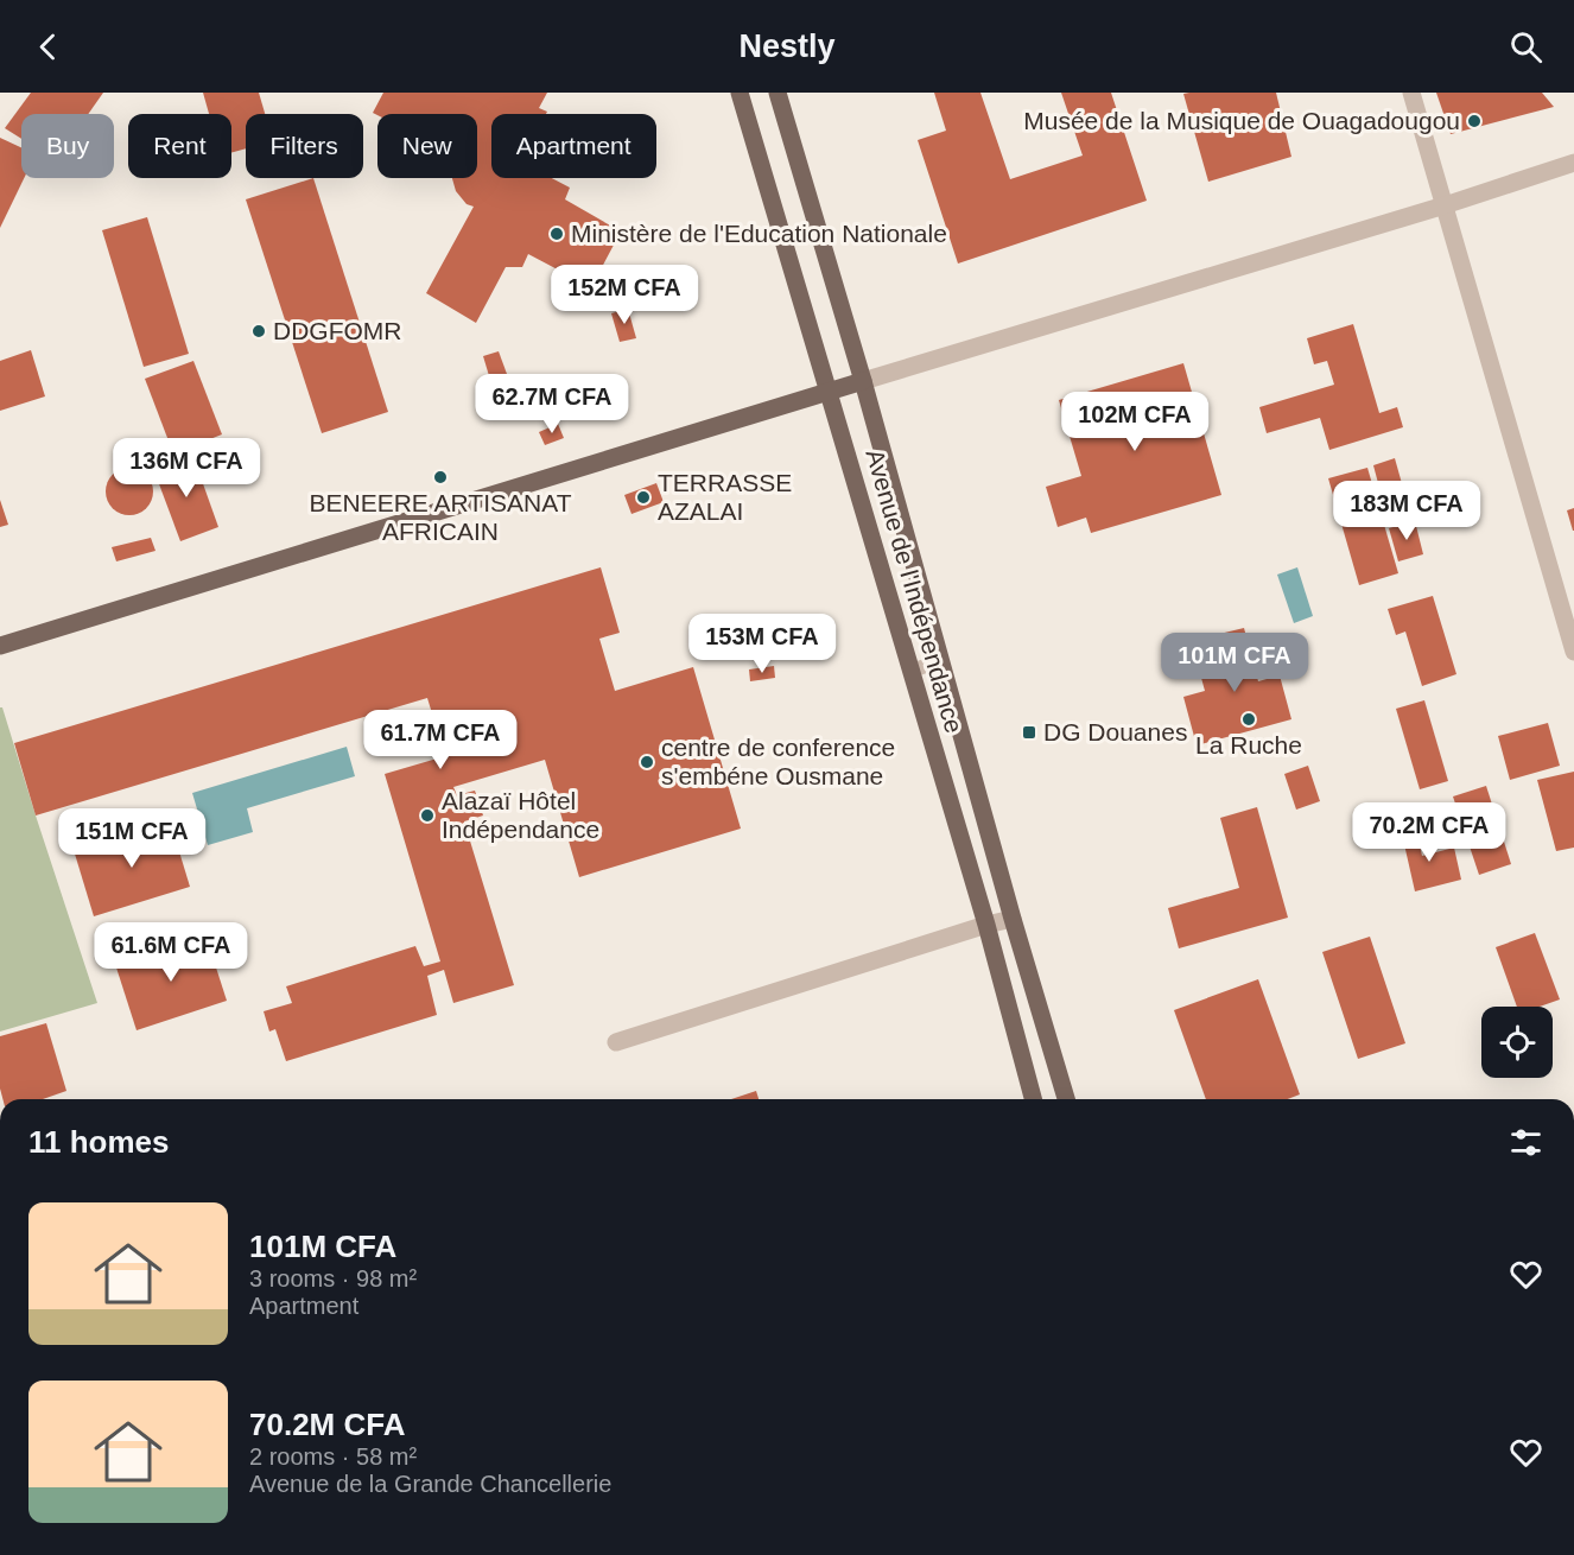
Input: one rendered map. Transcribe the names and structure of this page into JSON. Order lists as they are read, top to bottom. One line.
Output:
{"streets":{"main road":["Avenue de l'Indépendance"]},"places":{"other":["Musée de la Musique de Ouagadougou","Ministère de l'Education Nationale","DDGFOMR","BENEERE ARTISANAT AFRICAIN","TERRASSE AZALAI","La Ruche","centre de conference s'embéne Ousmane","Alazaï Hôtel Indépendance"],"transit":["DG Douanes"]},"page":{"header":"Nestly","chip":["Buy","Rent","Filters","New","Apartment"],"price":["152M CFA","62.7M CFA","102M CFA","136M CFA","183M CFA","153M CFA","101M CFA","61.7M CFA","70.2M CFA","151M CFA","61.6M CFA"],"heading":"11 homes","list":[{"name":"101M CFA","note":"3 rooms · 98 m² · Apartment"},{"name":"70.2M CFA","note":"2 rooms · 58 m² · Avenue de la Grande Chancellerie"}]}}
